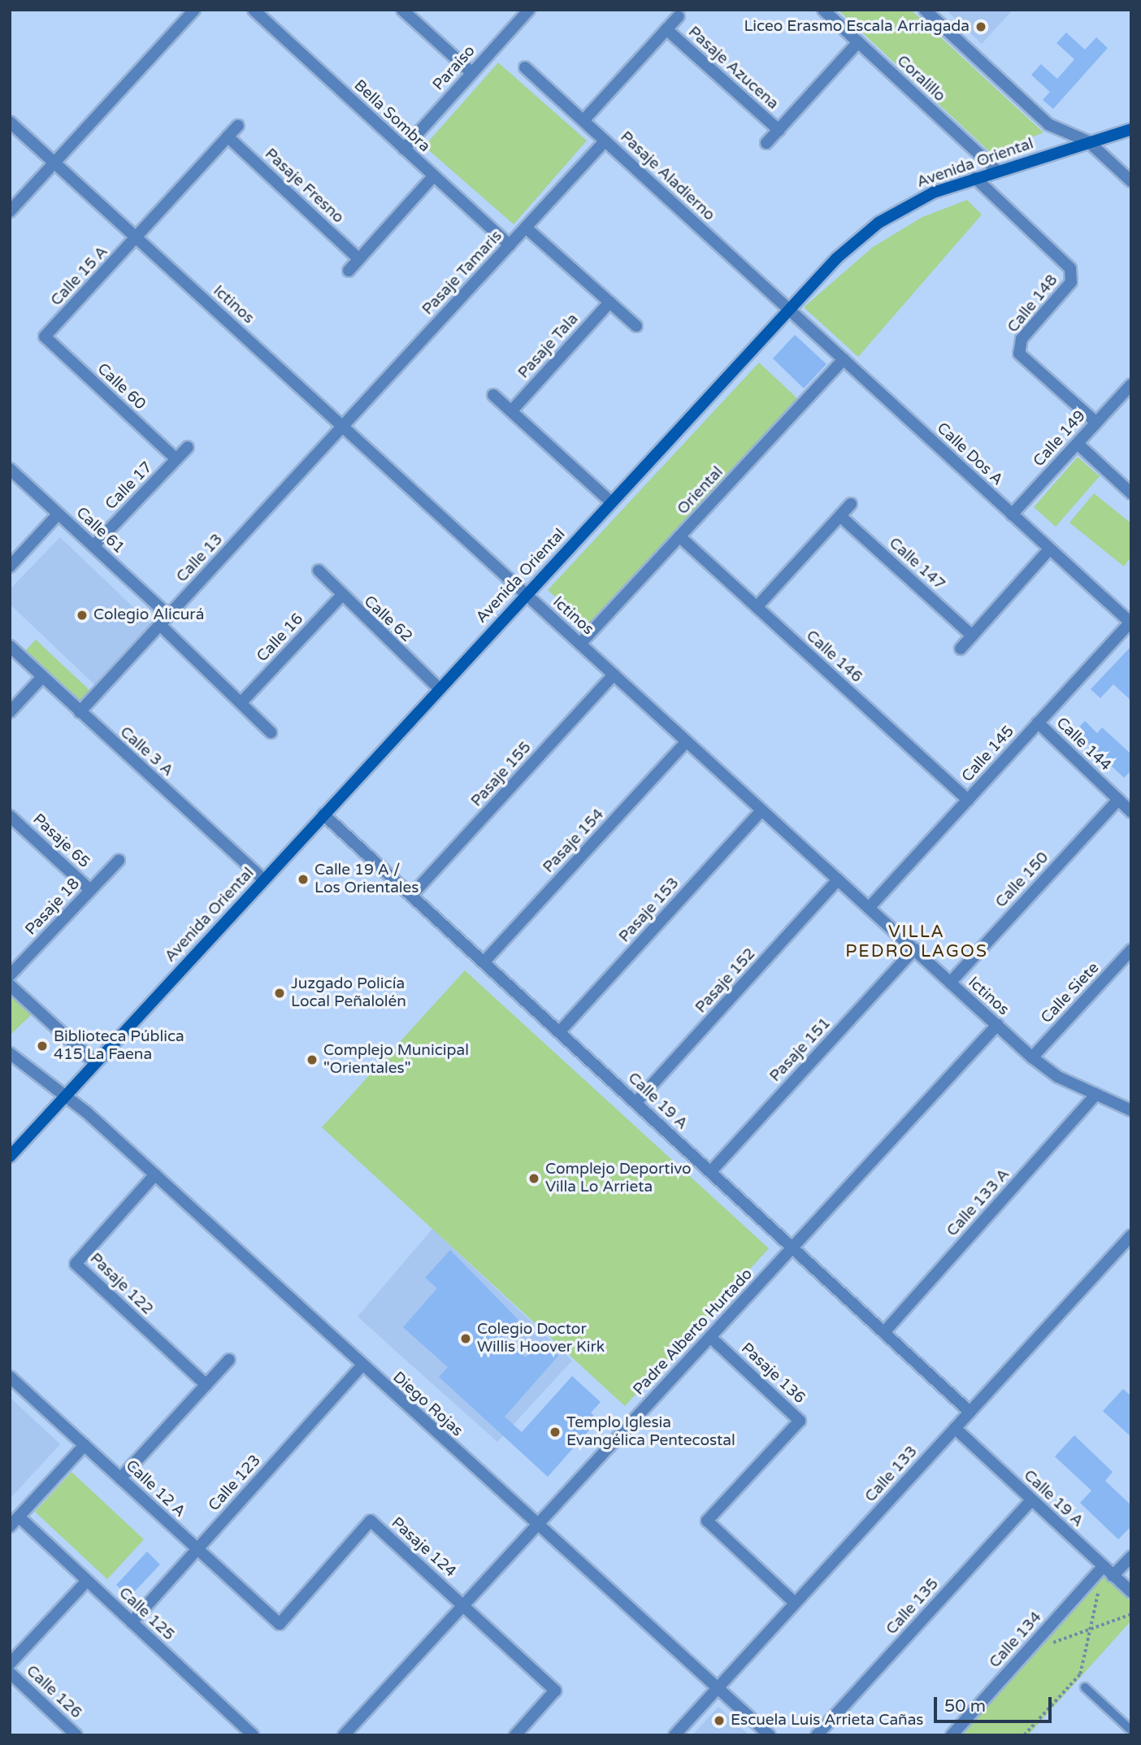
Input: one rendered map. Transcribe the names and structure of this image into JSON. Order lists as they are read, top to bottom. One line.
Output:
{"streets":{"main road":["Avenida Oriental"],"street":["Paraíso","Pasaje Azucena","Coralillo","Bella Sombra","Pasaje Aladierno","Pasaje Fresno","Pasaje Tamaris","Calle 15 A","Calle 148","Ictinos","Pasaje Tala","Calle 60","Calle 149","Calle Dos A","Calle 17","Oriental","Calle 61","Calle 13","Calle 147","Calle 62","Calle 16","Calle 146","Calle 144","Calle 3 A","Calle 145","Pasaje 155","Pasaje 65","Pasaje 154","Calle 150","Pasaje 18","Pasaje 153","Pasaje 152","Calle Siete","Pasaje 151","Calle 19 A","Calle 133 A","Pasaje 122","Padre Alberto Hurtado","Pasaje 136","Diego Rojas","Calle 133","Calle 123","Calle 12 A","Pasaje 124","Calle 135","Calle 125","Calle 134","Calle 126"]},"crossings":[["Paraíso","Bella Sombra"],["Pasaje Azucena","Coralillo"],["Pasaje Azucena","Pasaje Aladierno"],["Coralillo","Avenida Oriental"],["Bella Sombra","Pasaje Tamaris"],["Avenida Oriental","Pasaje Aladierno"],["Avenida Oriental","Calle 148"],["Avenida Oriental","Ictinos"],["Avenida Oriental","Calle Dos A"],["Avenida Oriental","Calle 62"],["Avenida Oriental","Calle 3 A"],["Avenida Oriental","Calle 19 A"],["Avenida Oriental","Diego Rojas"],["Pasaje Aladierno","Pasaje Tamaris"],["Pasaje Aladierno","Calle Dos A"],["Pasaje Tamaris","Ictinos"],["Pasaje Tamaris","Calle 13"],["Calle 15 A","Ictinos"],["Calle 15 A","Calle 60"],["Calle 148","Calle 149"],["Ictinos","Oriental"],["Ictinos","Calle 13"],["Ictinos","Calle 145"],["Ictinos","Pasaje 155"],["Ictinos","Pasaje 154"],["Ictinos","Calle 150"],["Ictinos","Pasaje 153"],["Ictinos","Pasaje 152"],["Ictinos","Calle Siete"],["Ictinos","Pasaje 151"],["Ictinos","Calle 133 A"],["Ictinos","Padre Alberto Hurtado"],["Calle 60","Calle 17"],["Calle 149","Calle Dos A"],["Calle Dos A","Oriental"],["Calle Dos A","Calle 145"],["Calle 17","Calle 61"],["Oriental","Calle 146"],["Calle 61","Calle 13"],["Calle 13","Calle 3 A"],["Calle 62","Calle 16"],["Calle 146","Calle 145"],["Calle 144","Calle 145"],["Calle 144","Calle 150"],["Pasaje 155","Calle 19 A"],["Pasaje 65","Pasaje 18"],["Pasaje 154","Calle 19 A"],["Pasaje 153","Calle 19 A"],["Pasaje 152","Calle 19 A"],["Pasaje 151","Calle 19 A"],["Calle 19 A","Calle 133 A"],["Calle 19 A","Padre Alberto Hurtado"],["Calle 19 A","Calle 133"],["Calle 19 A","Calle 135"],["Calle 19 A","Calle 134"],["Pasaje 122","Diego Rojas"],["Padre Alberto Hurtado","Pasaje 136"],["Padre Alberto Hurtado","Diego Rojas"],["Padre Alberto Hurtado","Pasaje 124"],["Pasaje 136","Calle 133"],["Diego Rojas","Calle 133"],["Diego Rojas","Calle 123"],["Calle 123","Calle 12 A"],["Calle 123","Calle 125"],["Calle 12 A","Pasaje 124"],["Calle 125","Calle 126"]],"districts":["VILLA PEDRO LAGOS"],"places":["Liceo Erasmo Escala Arriagada","Colegio Alicurá","Calle 19 A / Los Orientales","Juzgado Policía Local Peñalolén","Biblioteca Pública 415 La Faena","Complejo Municipal \"Orientales\"","Complejo Deportivo Villa Lo Arrieta","Colegio Doctor Willis Hoover Kirk","Templo Iglesia Evangélica Pentecostal","Escuela Luis Arrieta Cañas"],"scale_bar":"50 m"}
